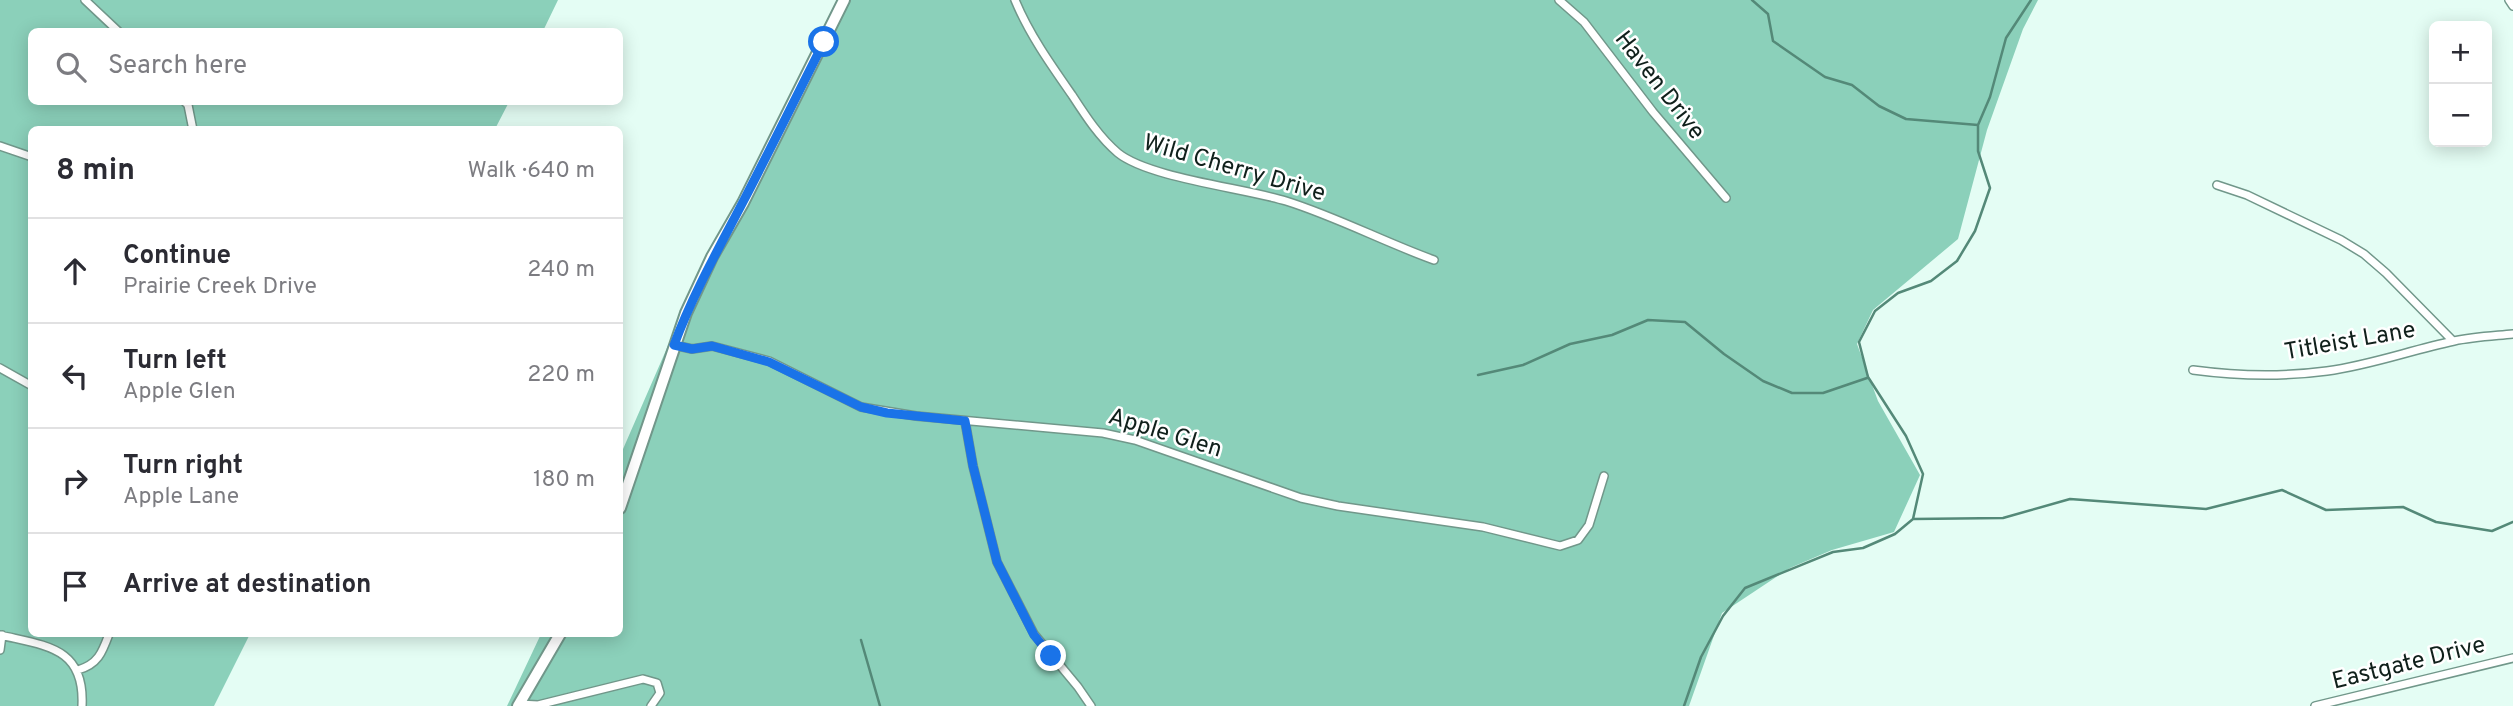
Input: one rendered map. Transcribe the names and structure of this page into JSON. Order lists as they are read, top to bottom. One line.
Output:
{"streets":{"street":["Haven Drive","Wild Cherry Drive","Titleist Lane","Apple Glen","Eastgate Drive"]},"page":{"map_buttons":["+","−"],"search":"Search here","heading":["8 min","Walk · 640 m"],"list":[["Continue","Prairie Creek Drive","240 m"],["Turn left","Apple Glen","220 m"],["Turn right","Apple Lane","180 m"],"Arrive at destination"]}}
